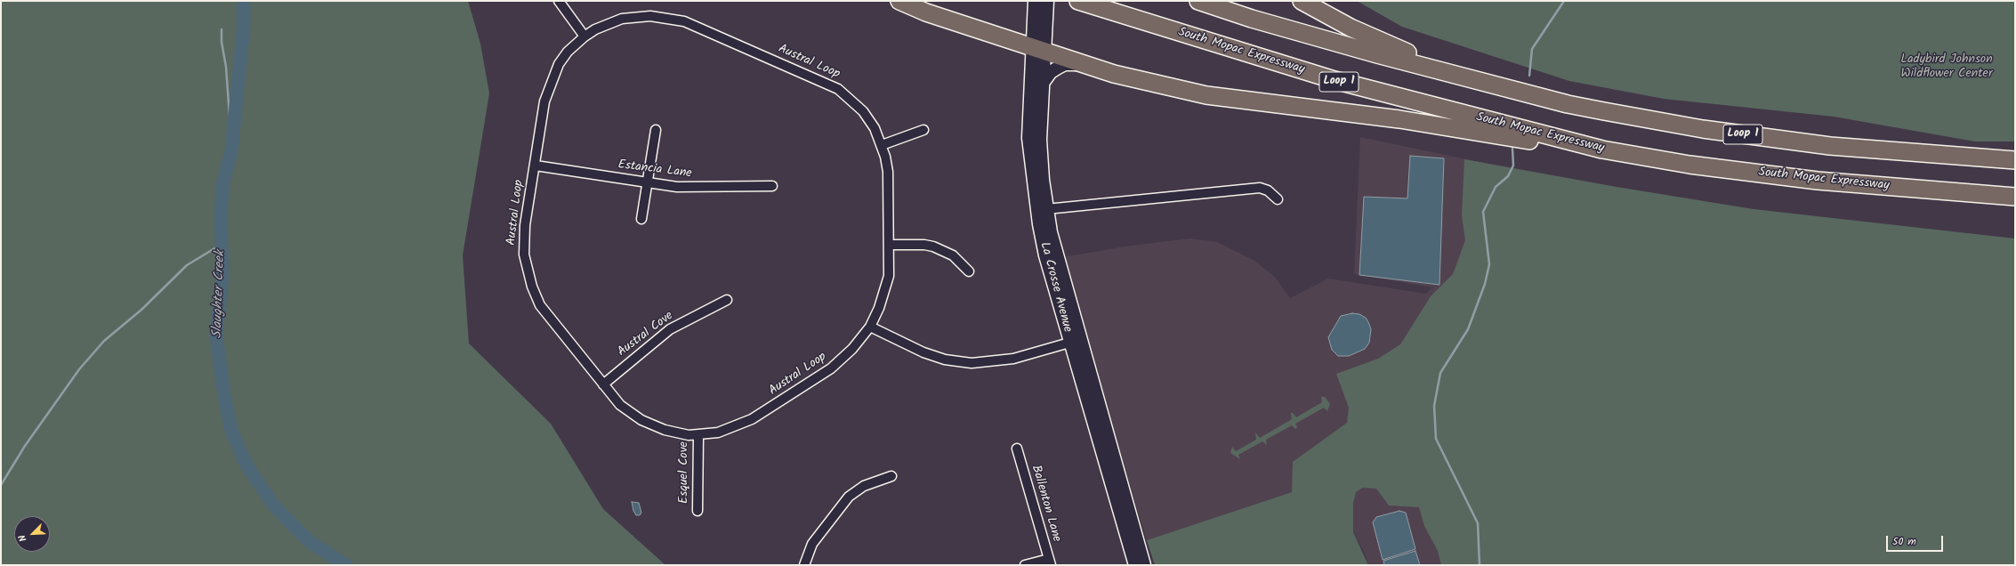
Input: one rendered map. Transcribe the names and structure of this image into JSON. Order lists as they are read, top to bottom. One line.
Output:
{"streets":{"highway":["South Mopac Expressway","Loop 1"],"street":["Austral Loop","Estancia Lane","La Crosse Avenue","Austral Cove","Esquel Cove","Ballenton Lane"]},"crossings":[["Austral Loop","Estancia Lane"],["Austral Loop","Austral Cove"],["Austral Loop","Esquel Cove"]],"water":["Slaughter Creek"],"parks":["Ladybird Johnson Wildflower Center"],"scale_bar":"50 m","north":"bottom left"}
